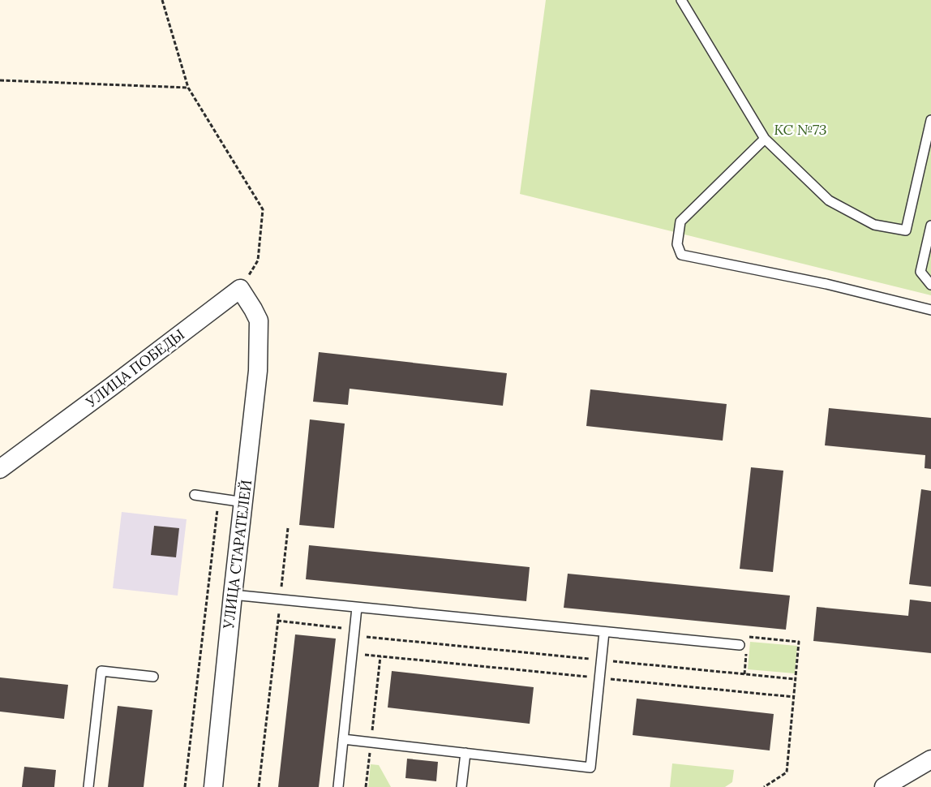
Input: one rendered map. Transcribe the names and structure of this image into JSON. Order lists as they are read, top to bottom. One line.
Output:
{"streets":{"street":["УЛИЦА ПОБЕДЫ","УЛИЦА СТАРАТЕЛЕЙ"]},"crossings":[["УЛИЦА ПОБЕДЫ","УЛИЦА СТАРАТЕЛЕЙ"]],"parks":["КС №73"]}
